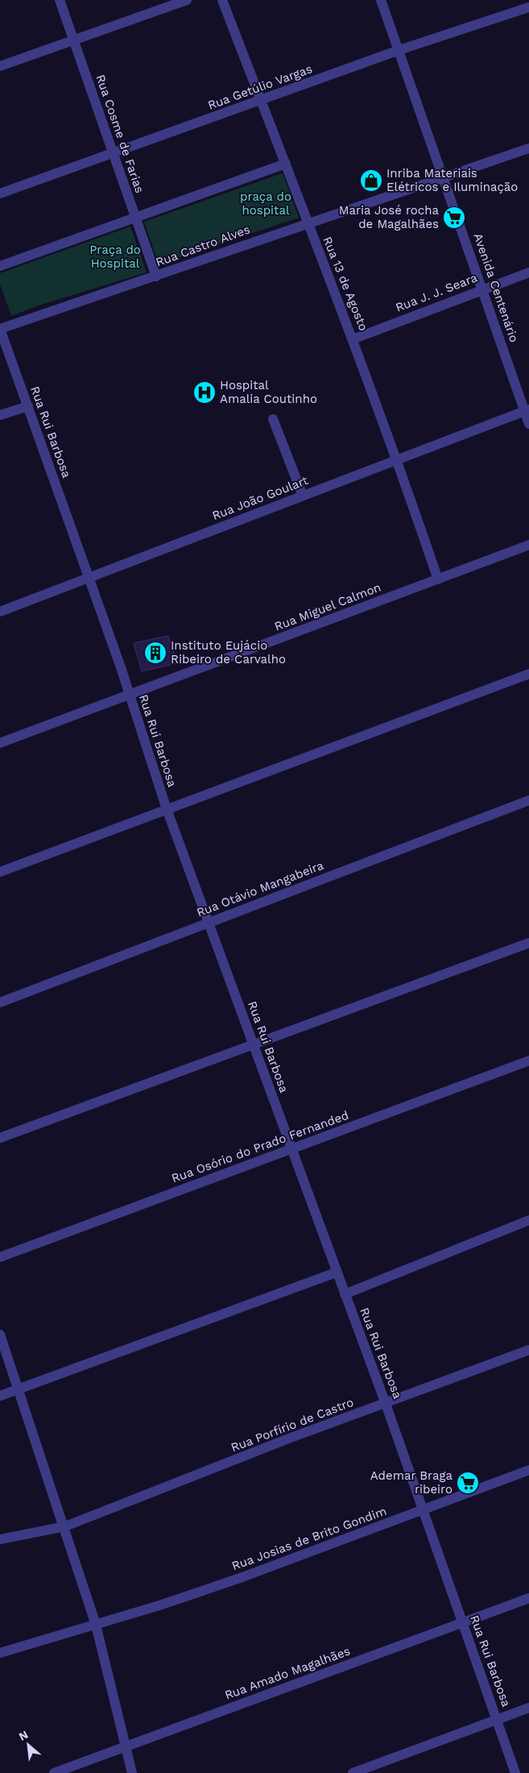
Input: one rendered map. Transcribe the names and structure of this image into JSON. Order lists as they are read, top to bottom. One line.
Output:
{"streets":{"street":["Rua Getúlio Vargas","Rua Cosme de Farias","Rua Castro Alves","Rua 13 de Agosto","Avenida Centenário","Rua J. J. Seara","Rua Rui Barbosa","Rua João Goulart","Rua Miguel Calmon","Rua Otávio Mangabeira","Rua Osório do Prado Fernanded","Rua Porfírio de Castro","Rua Josias de Brito Gondim","Rua Amado Magalhães"]},"crossings":[["Rua Getúlio Vargas","Rua Cosme de Farias"],["Rua Getúlio Vargas","Rua 13 de Agosto"],["Rua Getúlio Vargas","Avenida Centenário"],["Rua Cosme de Farias","Rua Castro Alves"],["Rua Castro Alves","Rua 13 de Agosto"],["Rua Castro Alves","Avenida Centenário"],["Rua Castro Alves","Rua Rui Barbosa"],["Rua 13 de Agosto","Rua J. J. Seara"],["Rua 13 de Agosto","Rua João Goulart"],["Rua 13 de Agosto","Rua Miguel Calmon"],["Avenida Centenário","Rua J. J. Seara"],["Avenida Centenário","Rua João Goulart"],["Rua Rui Barbosa","Rua João Goulart"],["Rua Rui Barbosa","Rua Miguel Calmon"],["Rua Rui Barbosa","Rua Otávio Mangabeira"],["Rua Rui Barbosa","Rua Osório do Prado Fernanded"],["Rua Rui Barbosa","Rua Porfírio de Castro"],["Rua Rui Barbosa","Rua Josias de Brito Gondim"],["Rua Rui Barbosa","Rua Amado Magalhães"]],"parks":["praça do hospital","Praça do Hospital"],"places":{"shop":["Inriba Materiais Elétricos e Iluminação"],"supermarket":["Maria José rocha de Magalhães","Ademar Braga ribeiro"],"hospital":["Hospital Amalia Coutinho"],"building":["Instituto Eujácio Ribeiro de Carvalho"]},"north":"top left"}
